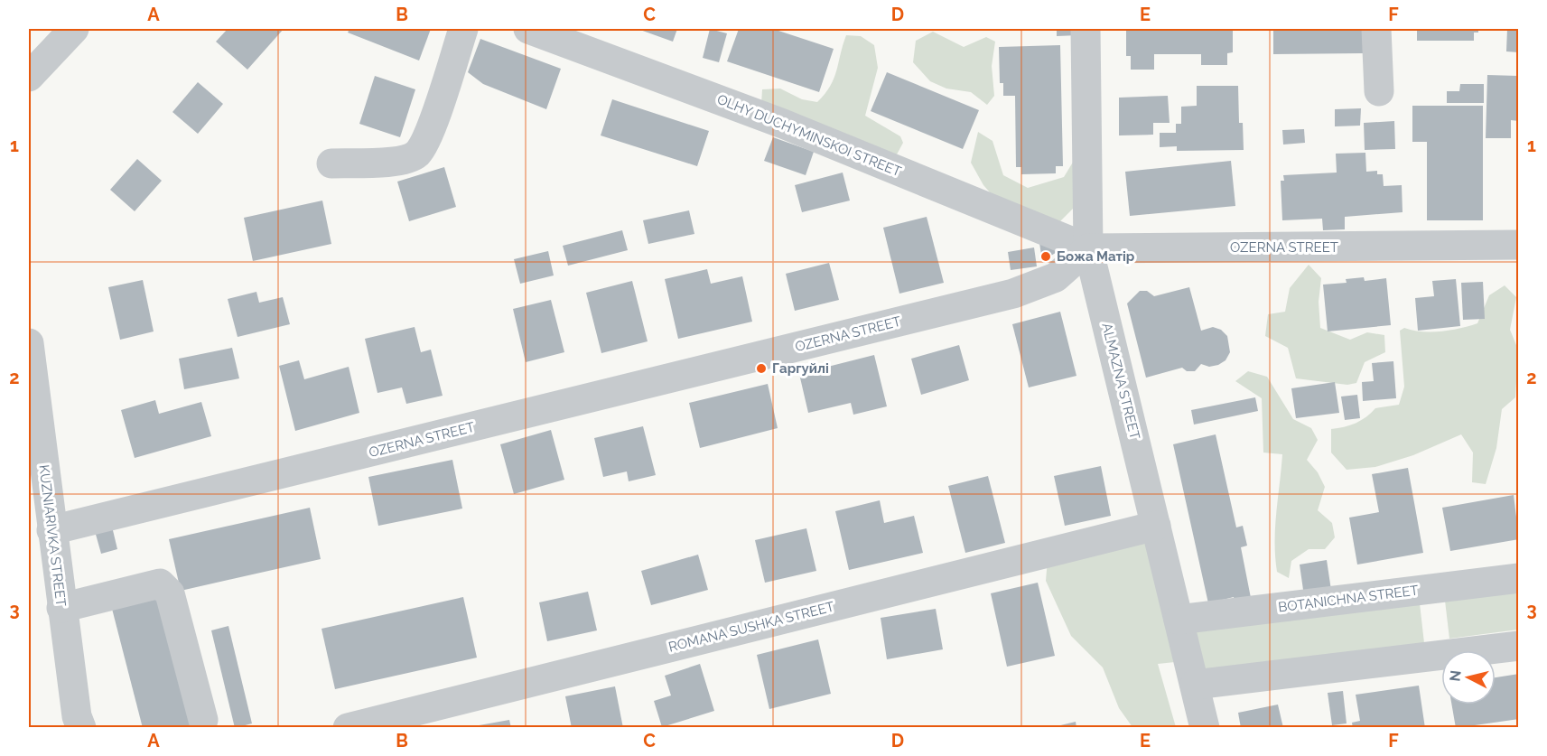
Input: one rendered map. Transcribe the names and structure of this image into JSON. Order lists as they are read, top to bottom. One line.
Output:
{"streets":{"street":["OLHY DUCHYMINSKOI STREET","OZERNA STREET","ALMAZNA STREET","KUZNIARIVKA STREET","BOTANICHNA STREET","ROMANA SUSHKA STREET"]},"crossings":[["OLHY DUCHYMINSKOI STREET","OZERNA STREET"],["OLHY DUCHYMINSKOI STREET","ALMAZNA STREET"],["OZERNA STREET","ALMAZNA STREET"],["OZERNA STREET","KUZNIARIVKA STREET"],["ALMAZNA STREET","BOTANICHNA STREET"],["ALMAZNA STREET","ROMANA SUSHKA STREET"]],"places":["Божа Матір","Гаргуйлі"],"north":"left","grid":{"columns":["A","B","C","D","E","F"],"rows":["1","2","3"]}}
